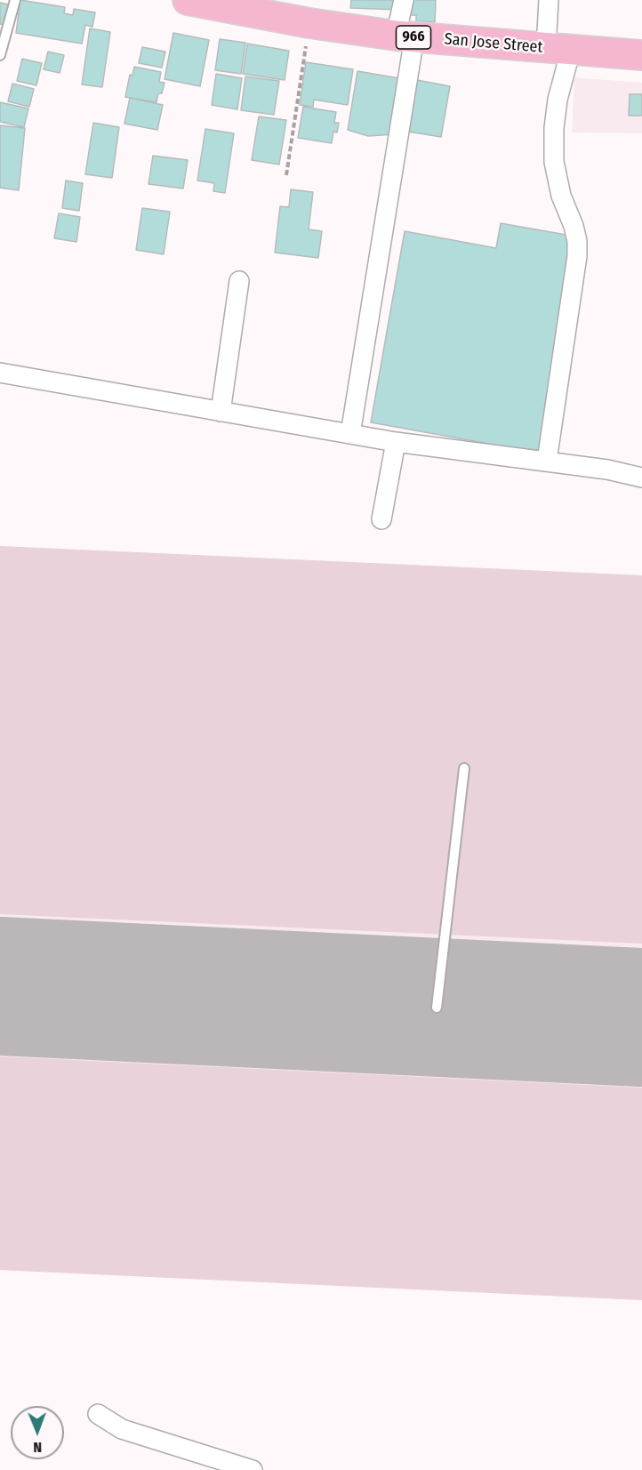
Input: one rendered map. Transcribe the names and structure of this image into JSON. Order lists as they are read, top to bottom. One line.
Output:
{"streets":{"main road":["966","San Jose Street"]},"north":"bottom"}
